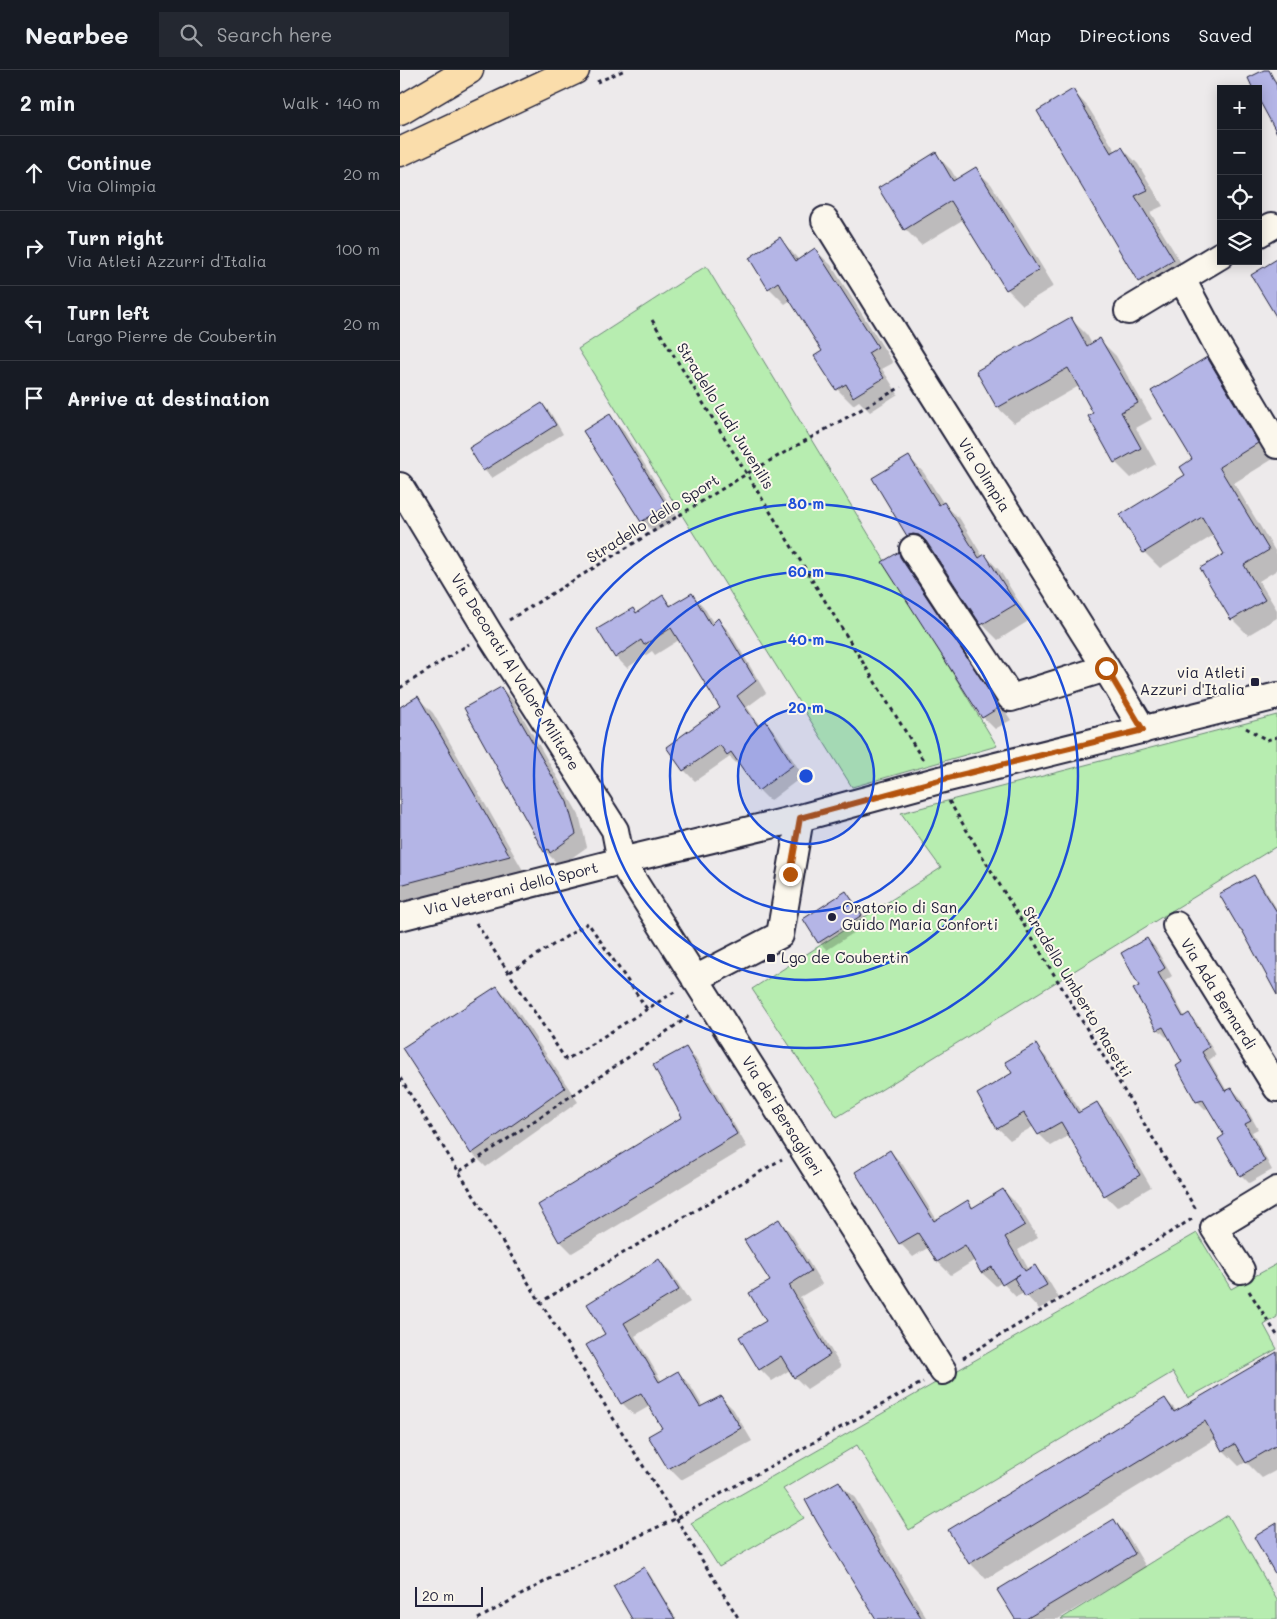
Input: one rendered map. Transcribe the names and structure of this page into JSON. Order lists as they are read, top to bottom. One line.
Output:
{"streets":{"street":["Via Olimpia","Via Decorati Al Valore Militare","Via Veterani dello Sport","Via Ada Bernardi","Via dei Bersaglieri"],"path":["Stradello Ludi Juvenilis","Stradello dello Sport","Stradello Umberto Masetti"]},"crossings":[["Stradello Ludi Juvenilis","Stradello dello Sport"],["Stradello Ludi Juvenilis","Via Veterani dello Sport"],["Stradello Ludi Juvenilis","Stradello Umberto Masetti"],["Via Olimpia","Stradello dello Sport"],["Via Olimpia","Via Veterani dello Sport"],["Stradello dello Sport","Via Decorati Al Valore Militare"],["Via Decorati Al Valore Militare","Via Veterani dello Sport"],["Via Decorati Al Valore Militare","Via dei Bersaglieri"],["Via Veterani dello Sport","Stradello Umberto Masetti"],["Via Veterani dello Sport","Via dei Bersaglieri"]],"places":{"transit":["via Atleti Azzuri d'Italia","Lgo de Coubertin"],"other":["Oratorio di San Guido Maria Conforti"]},"scale_bar":"20 m","page":{"header":"Nearbee","search":"Search here","nav":["Map","Directions","Saved"],"heading":["2 min","Walk · 140 m"],"map_buttons":["+","−"],"list":[["Continue","Via Olimpia","20 m"],["Turn right","Via Atleti Azzurri d'Italia","100 m"],["Turn left","Largo Pierre de Coubertin","20 m"],"Arrive at destination"],"scale":"20 m"},"rings":["80 m","60 m","40 m","20 m"]}
